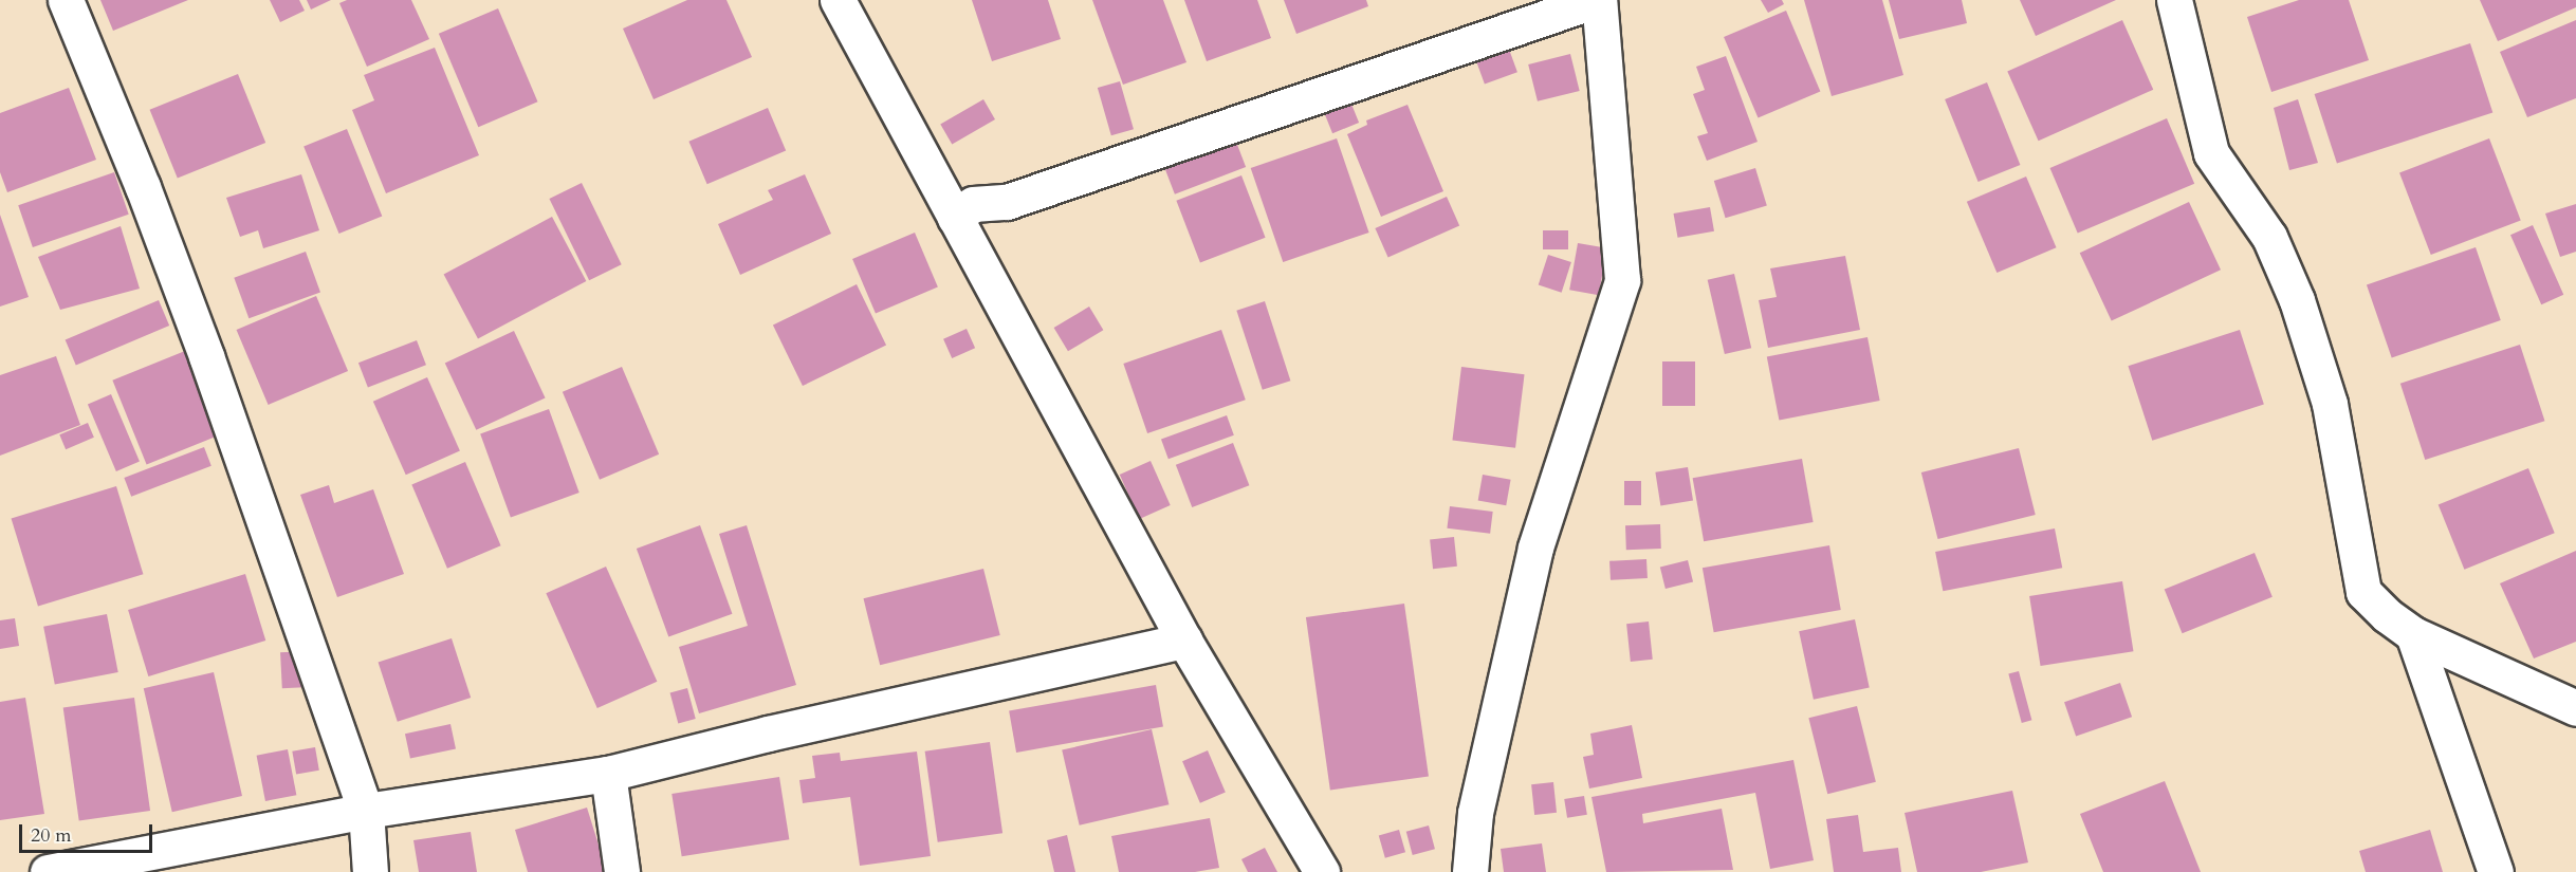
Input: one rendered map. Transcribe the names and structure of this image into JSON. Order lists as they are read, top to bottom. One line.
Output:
{"scale_bar":"20 m"}
